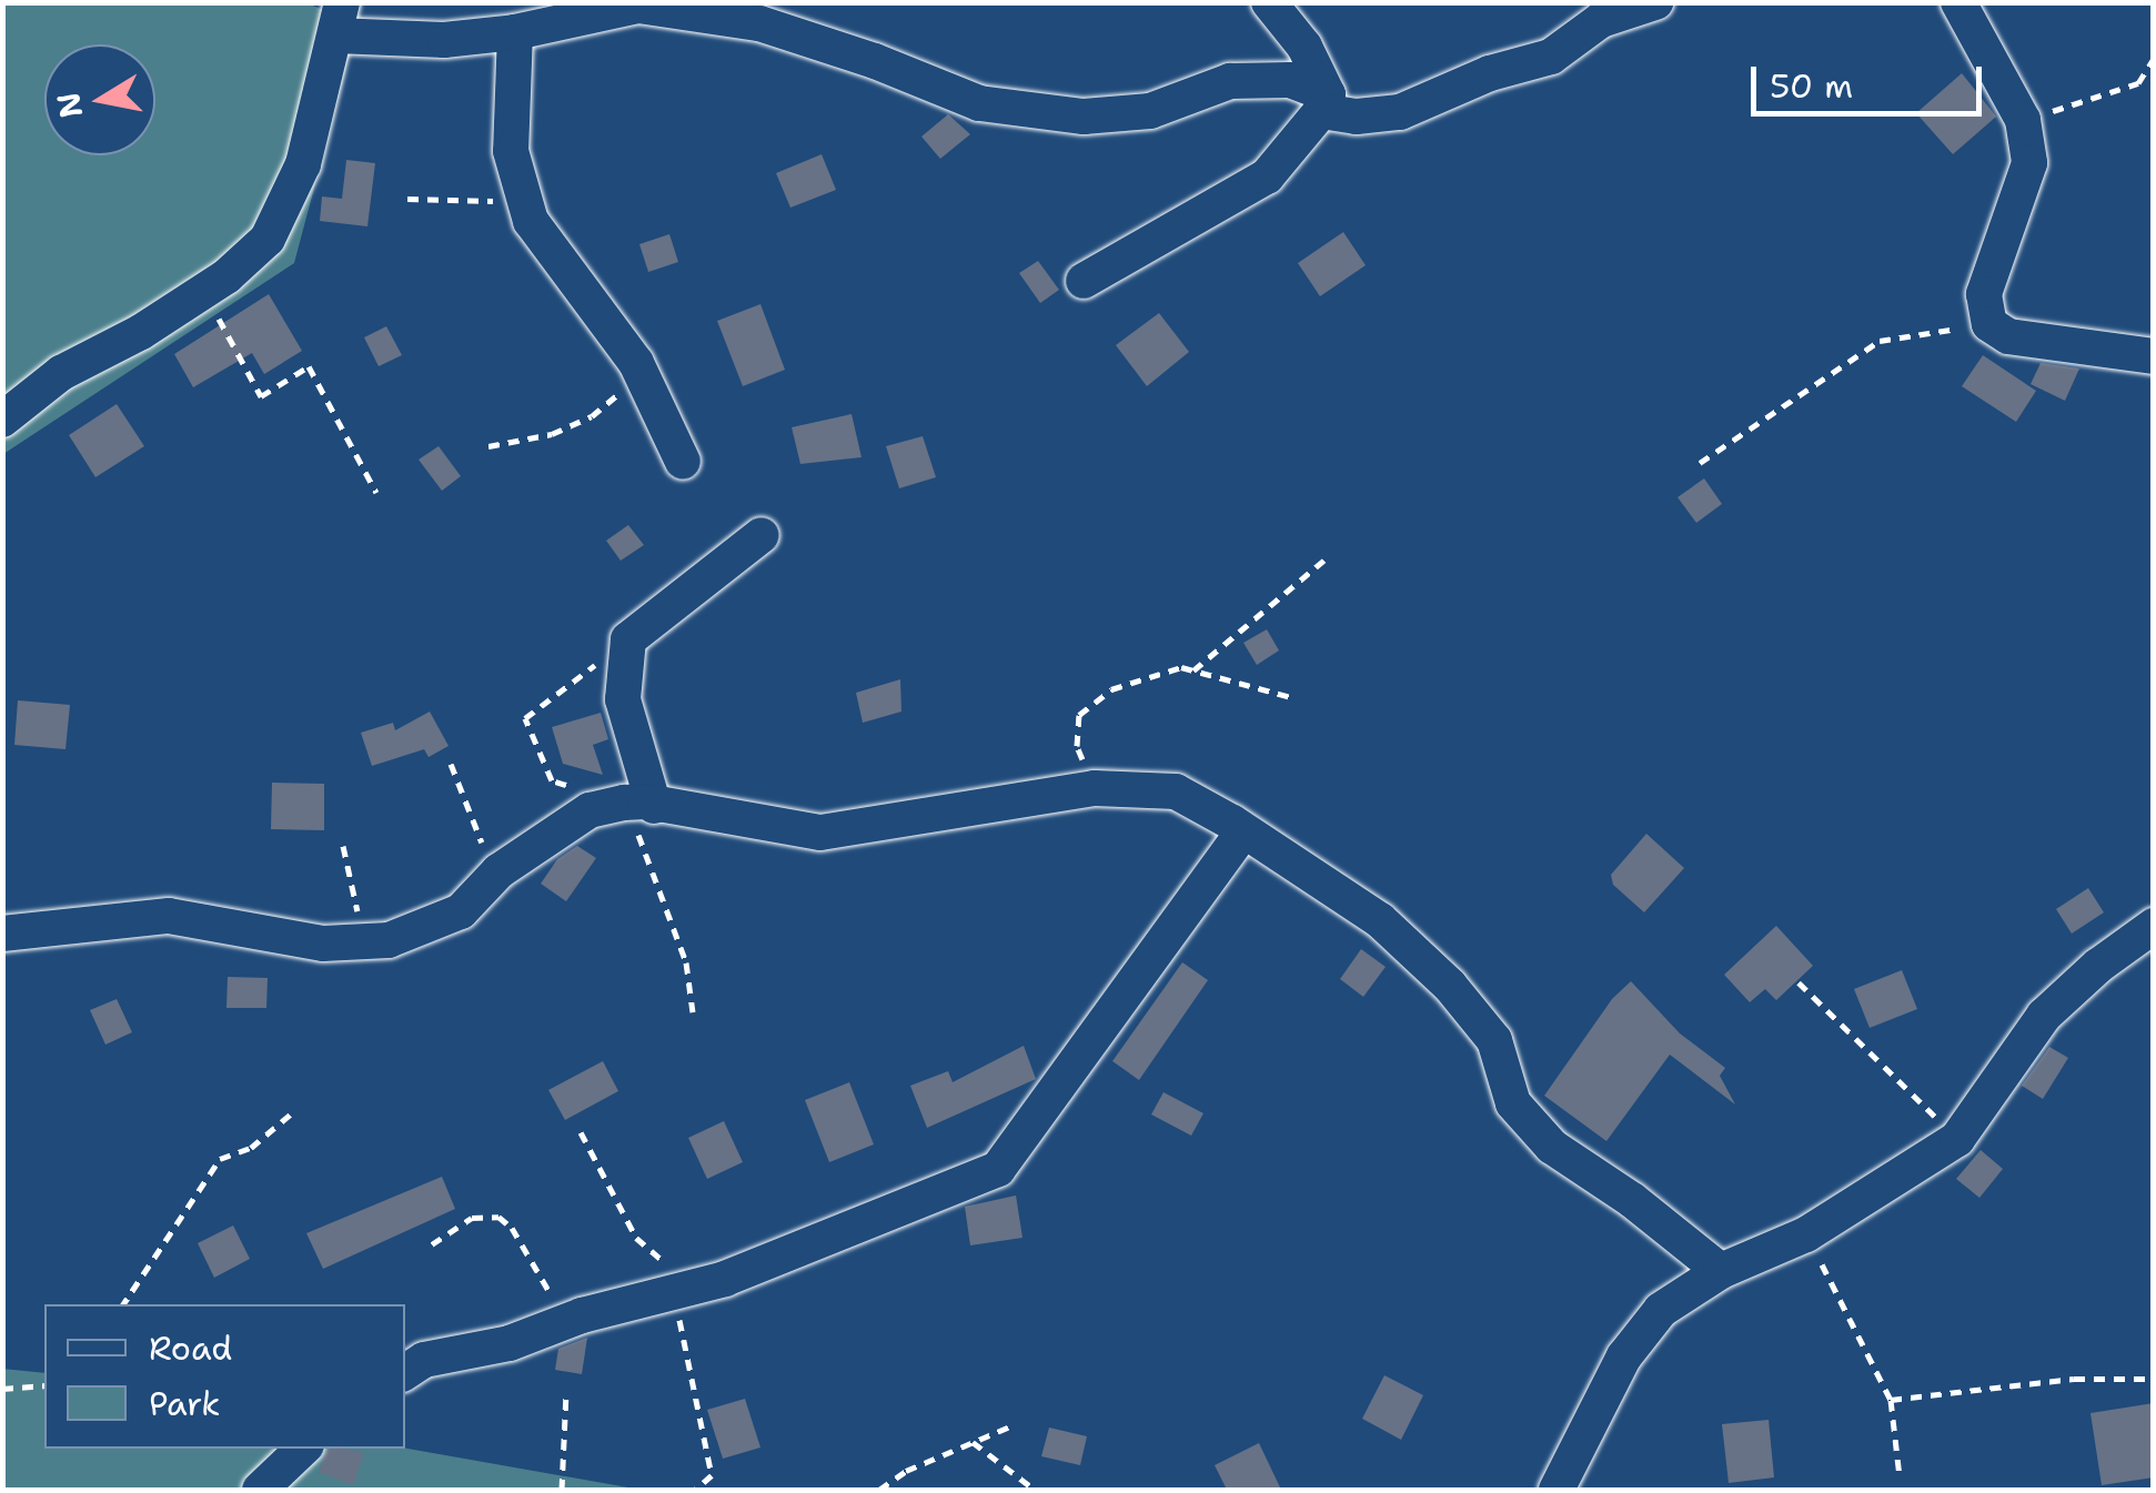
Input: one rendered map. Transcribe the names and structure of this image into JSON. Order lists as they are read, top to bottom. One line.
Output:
{"legend":["Road","Park"],"scale_bar":"50 m","north":"left"}
